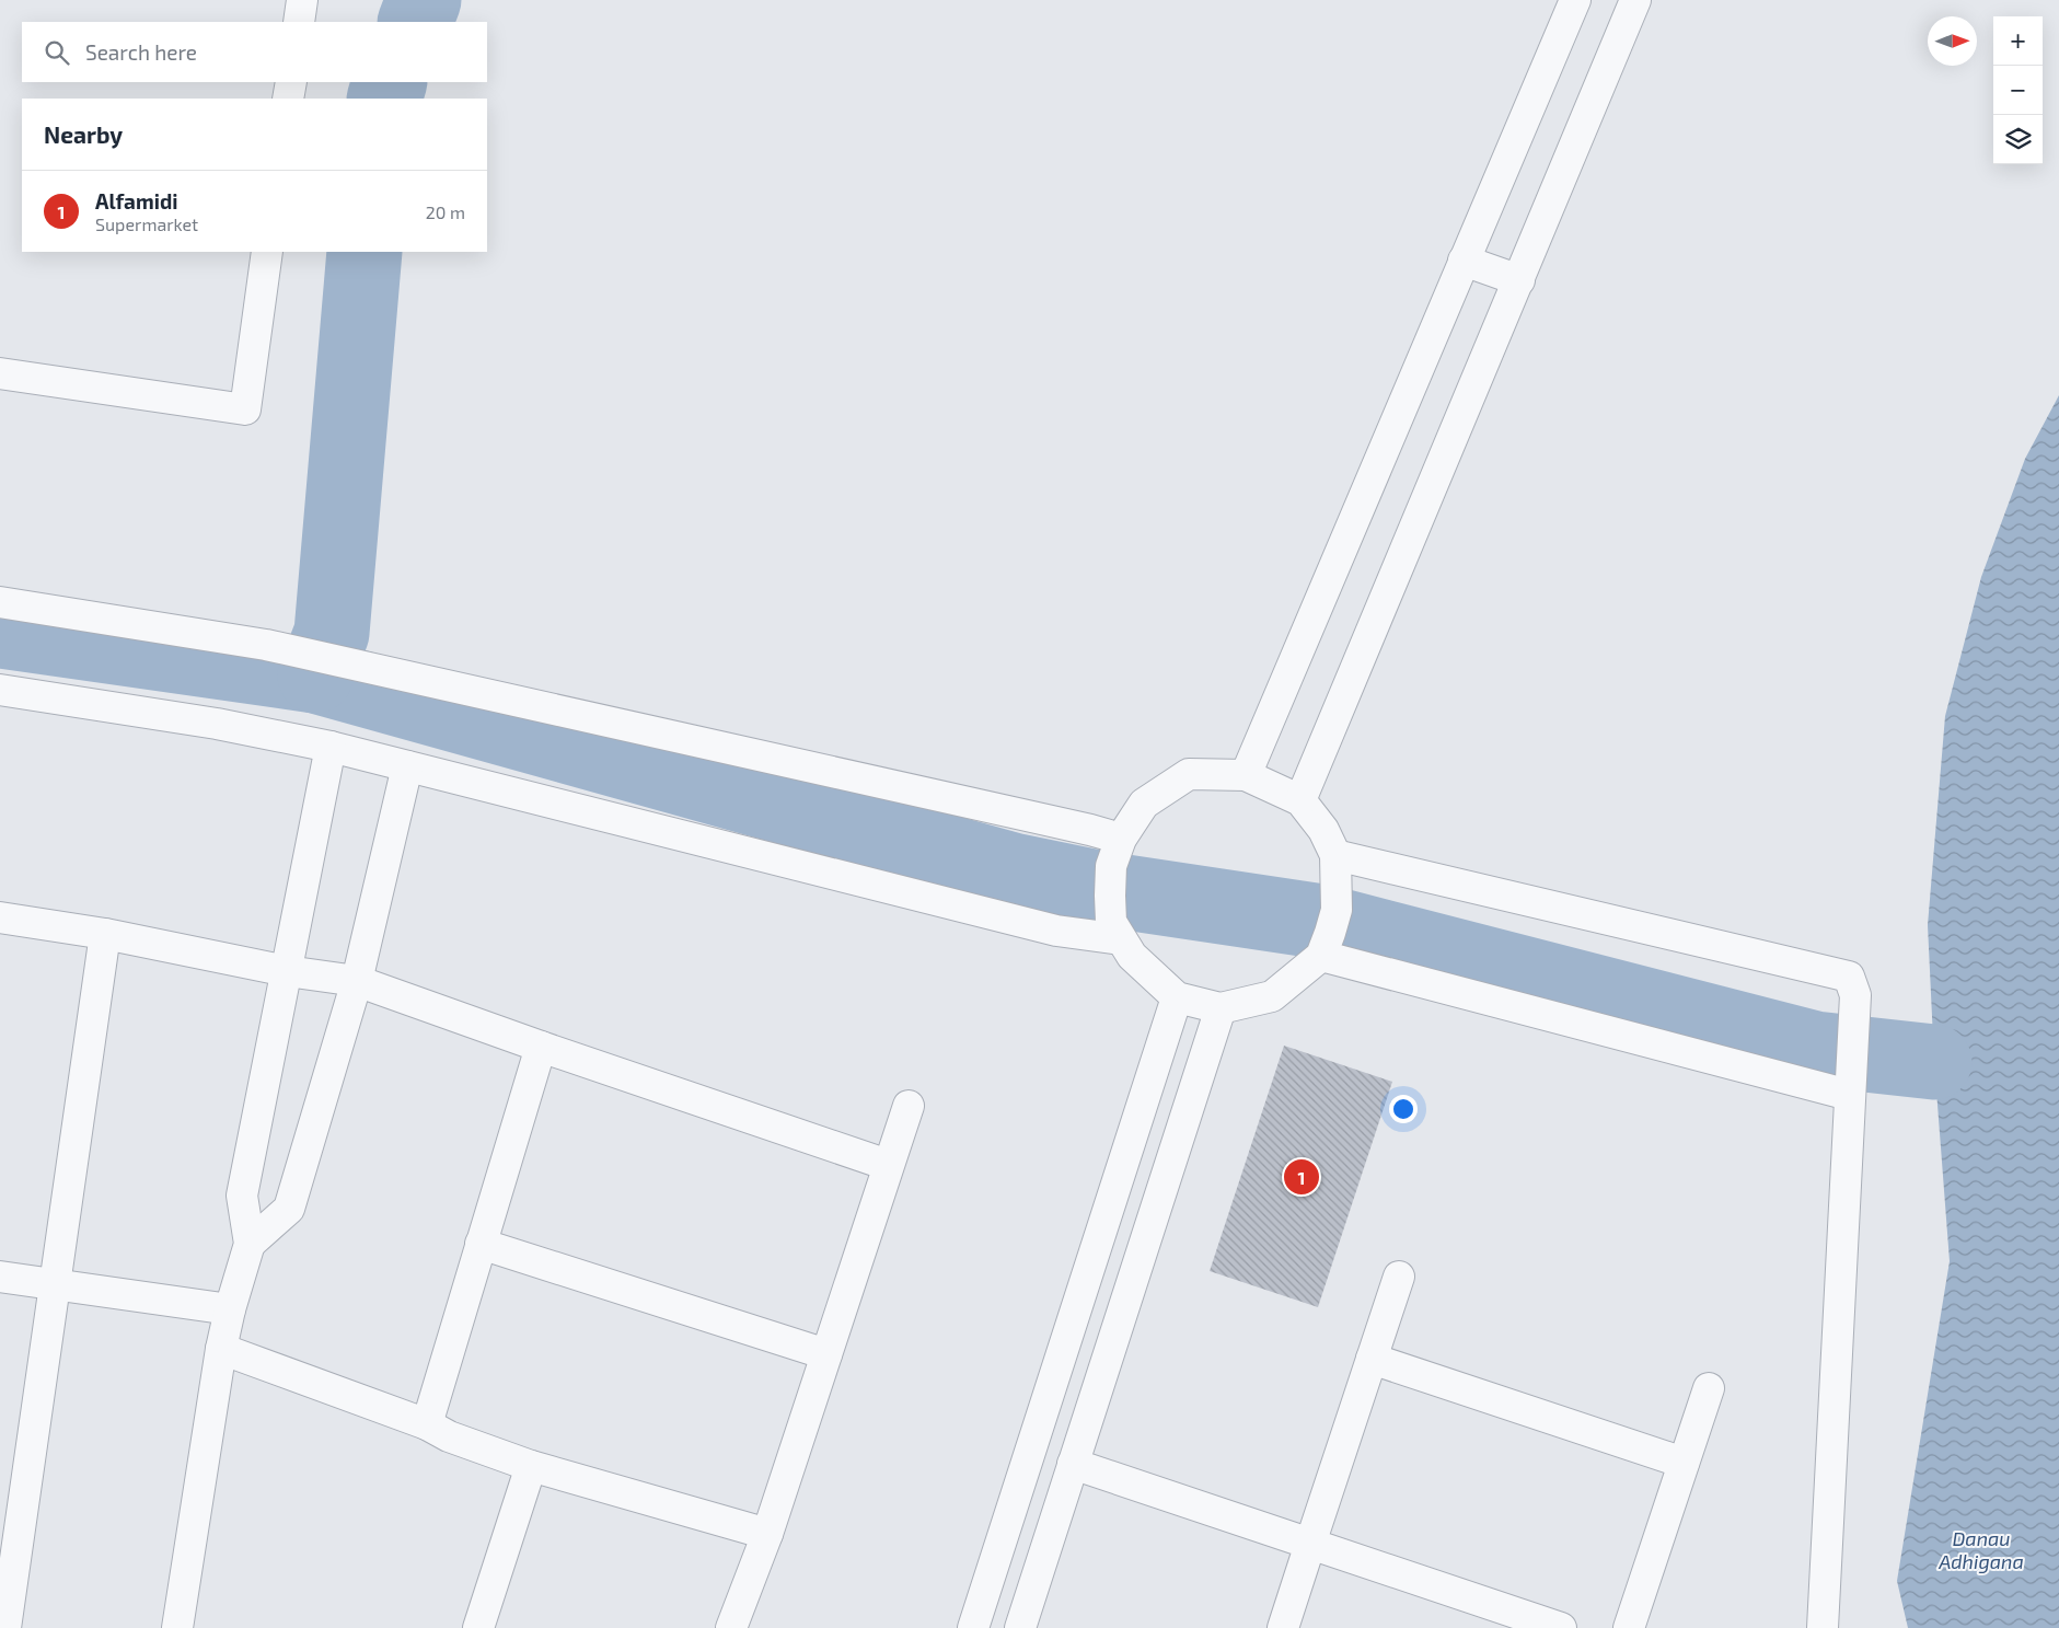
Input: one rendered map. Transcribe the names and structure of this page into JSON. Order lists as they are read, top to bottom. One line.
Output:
{"water":["Danau Adhigana"],"north":"right","page":{"map_buttons":["+","−"],"search":"Search here","heading":"Nearby","list":[{"mark":"1","name":"Alfamidi","note":"Supermarket","value":"20 m"}],"pins":"1"}}
